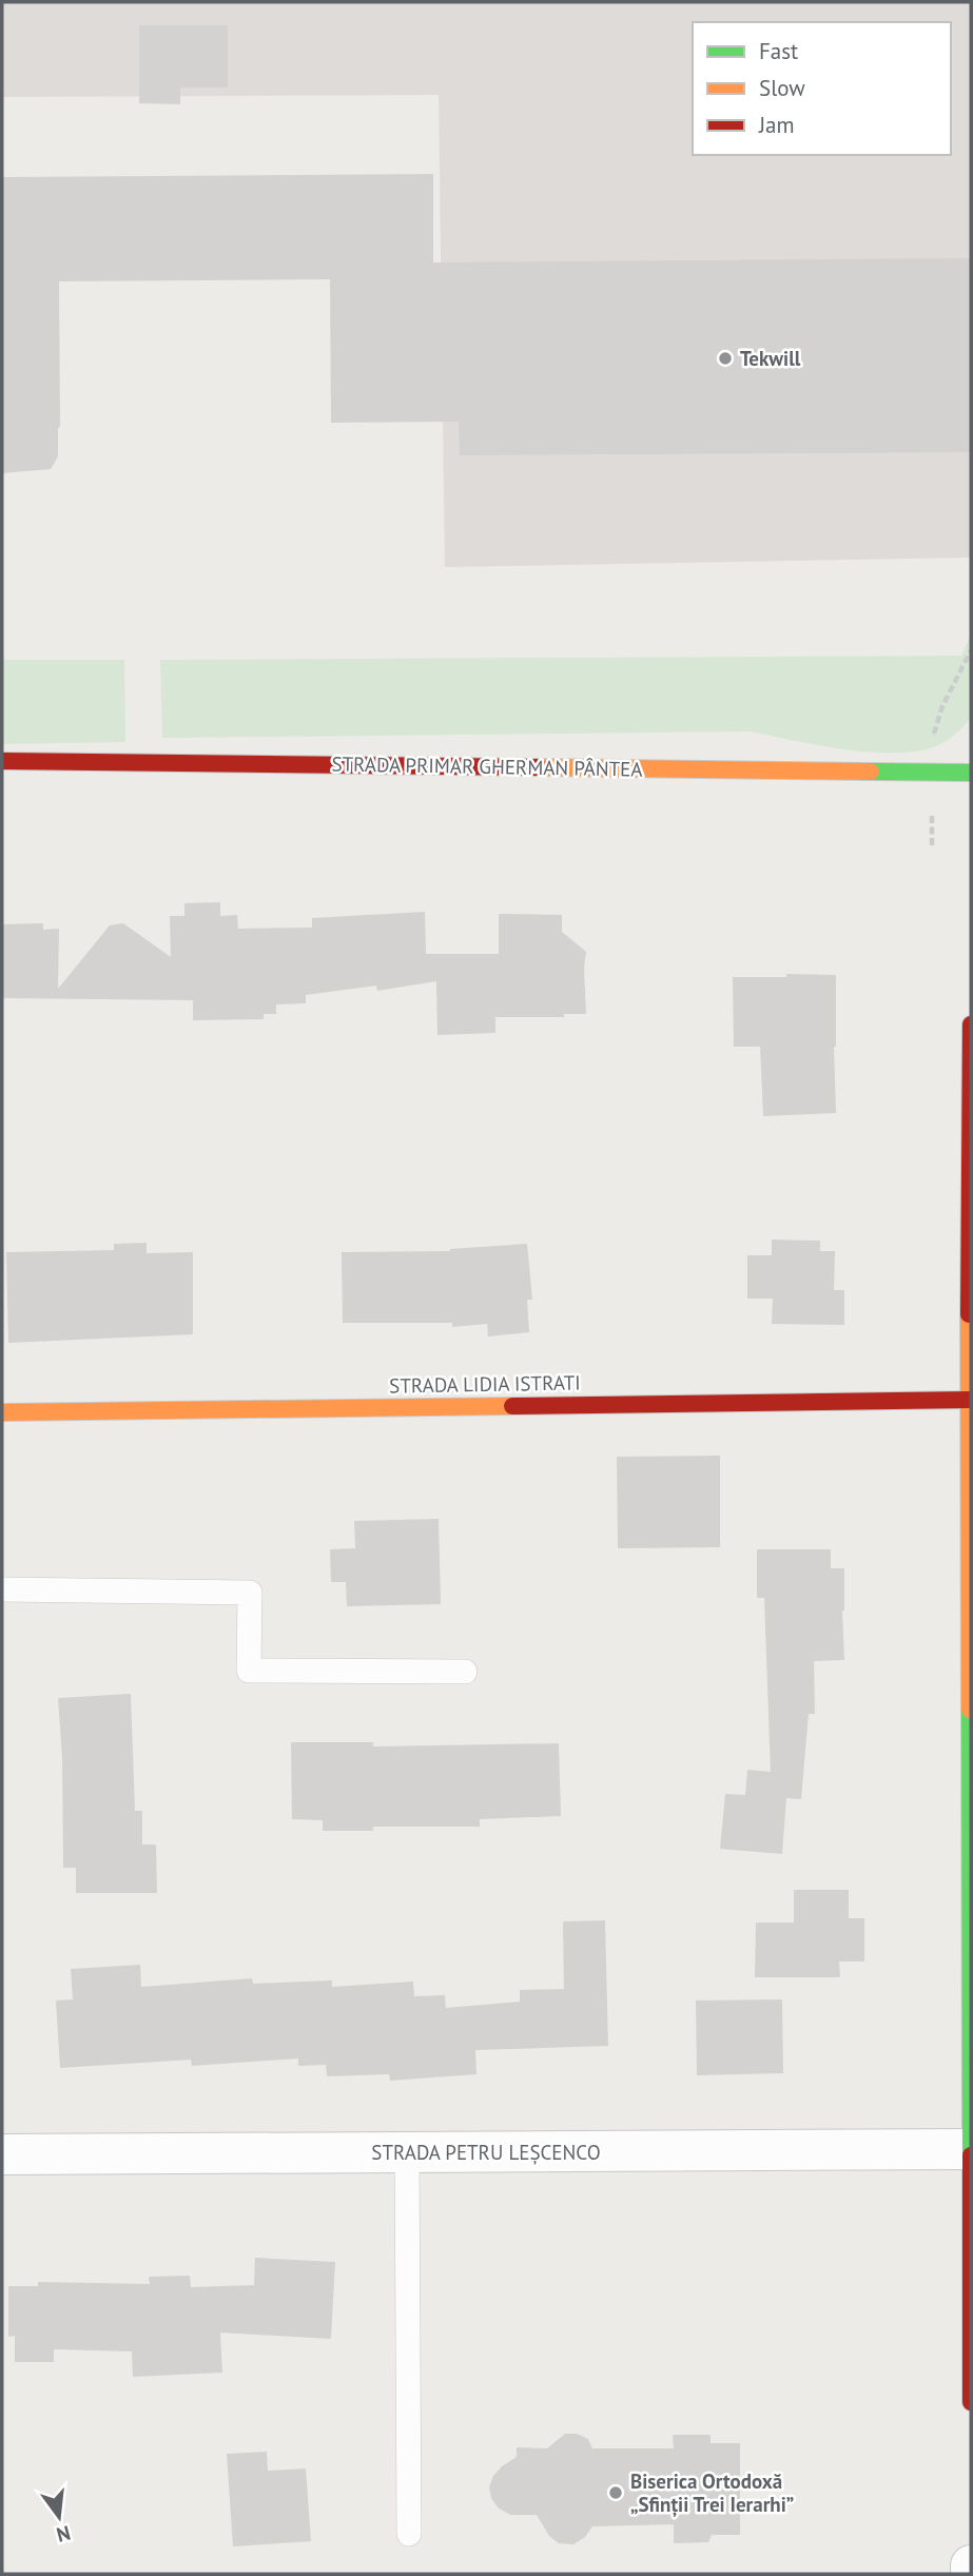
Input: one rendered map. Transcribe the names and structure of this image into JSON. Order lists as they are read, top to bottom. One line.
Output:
{"streets":{"street":["STRADA PRIMAR GHERMAN PÂNTEA","STRADA LIDIA ISTRATI","STRADA PETRU LEȘCENCO"]},"places":["Tekwill","Biserica Ortodoxă „Sfinții Trei Ierarhi”"],"legend":["Fast","Slow","Jam"],"north":"bottom"}
